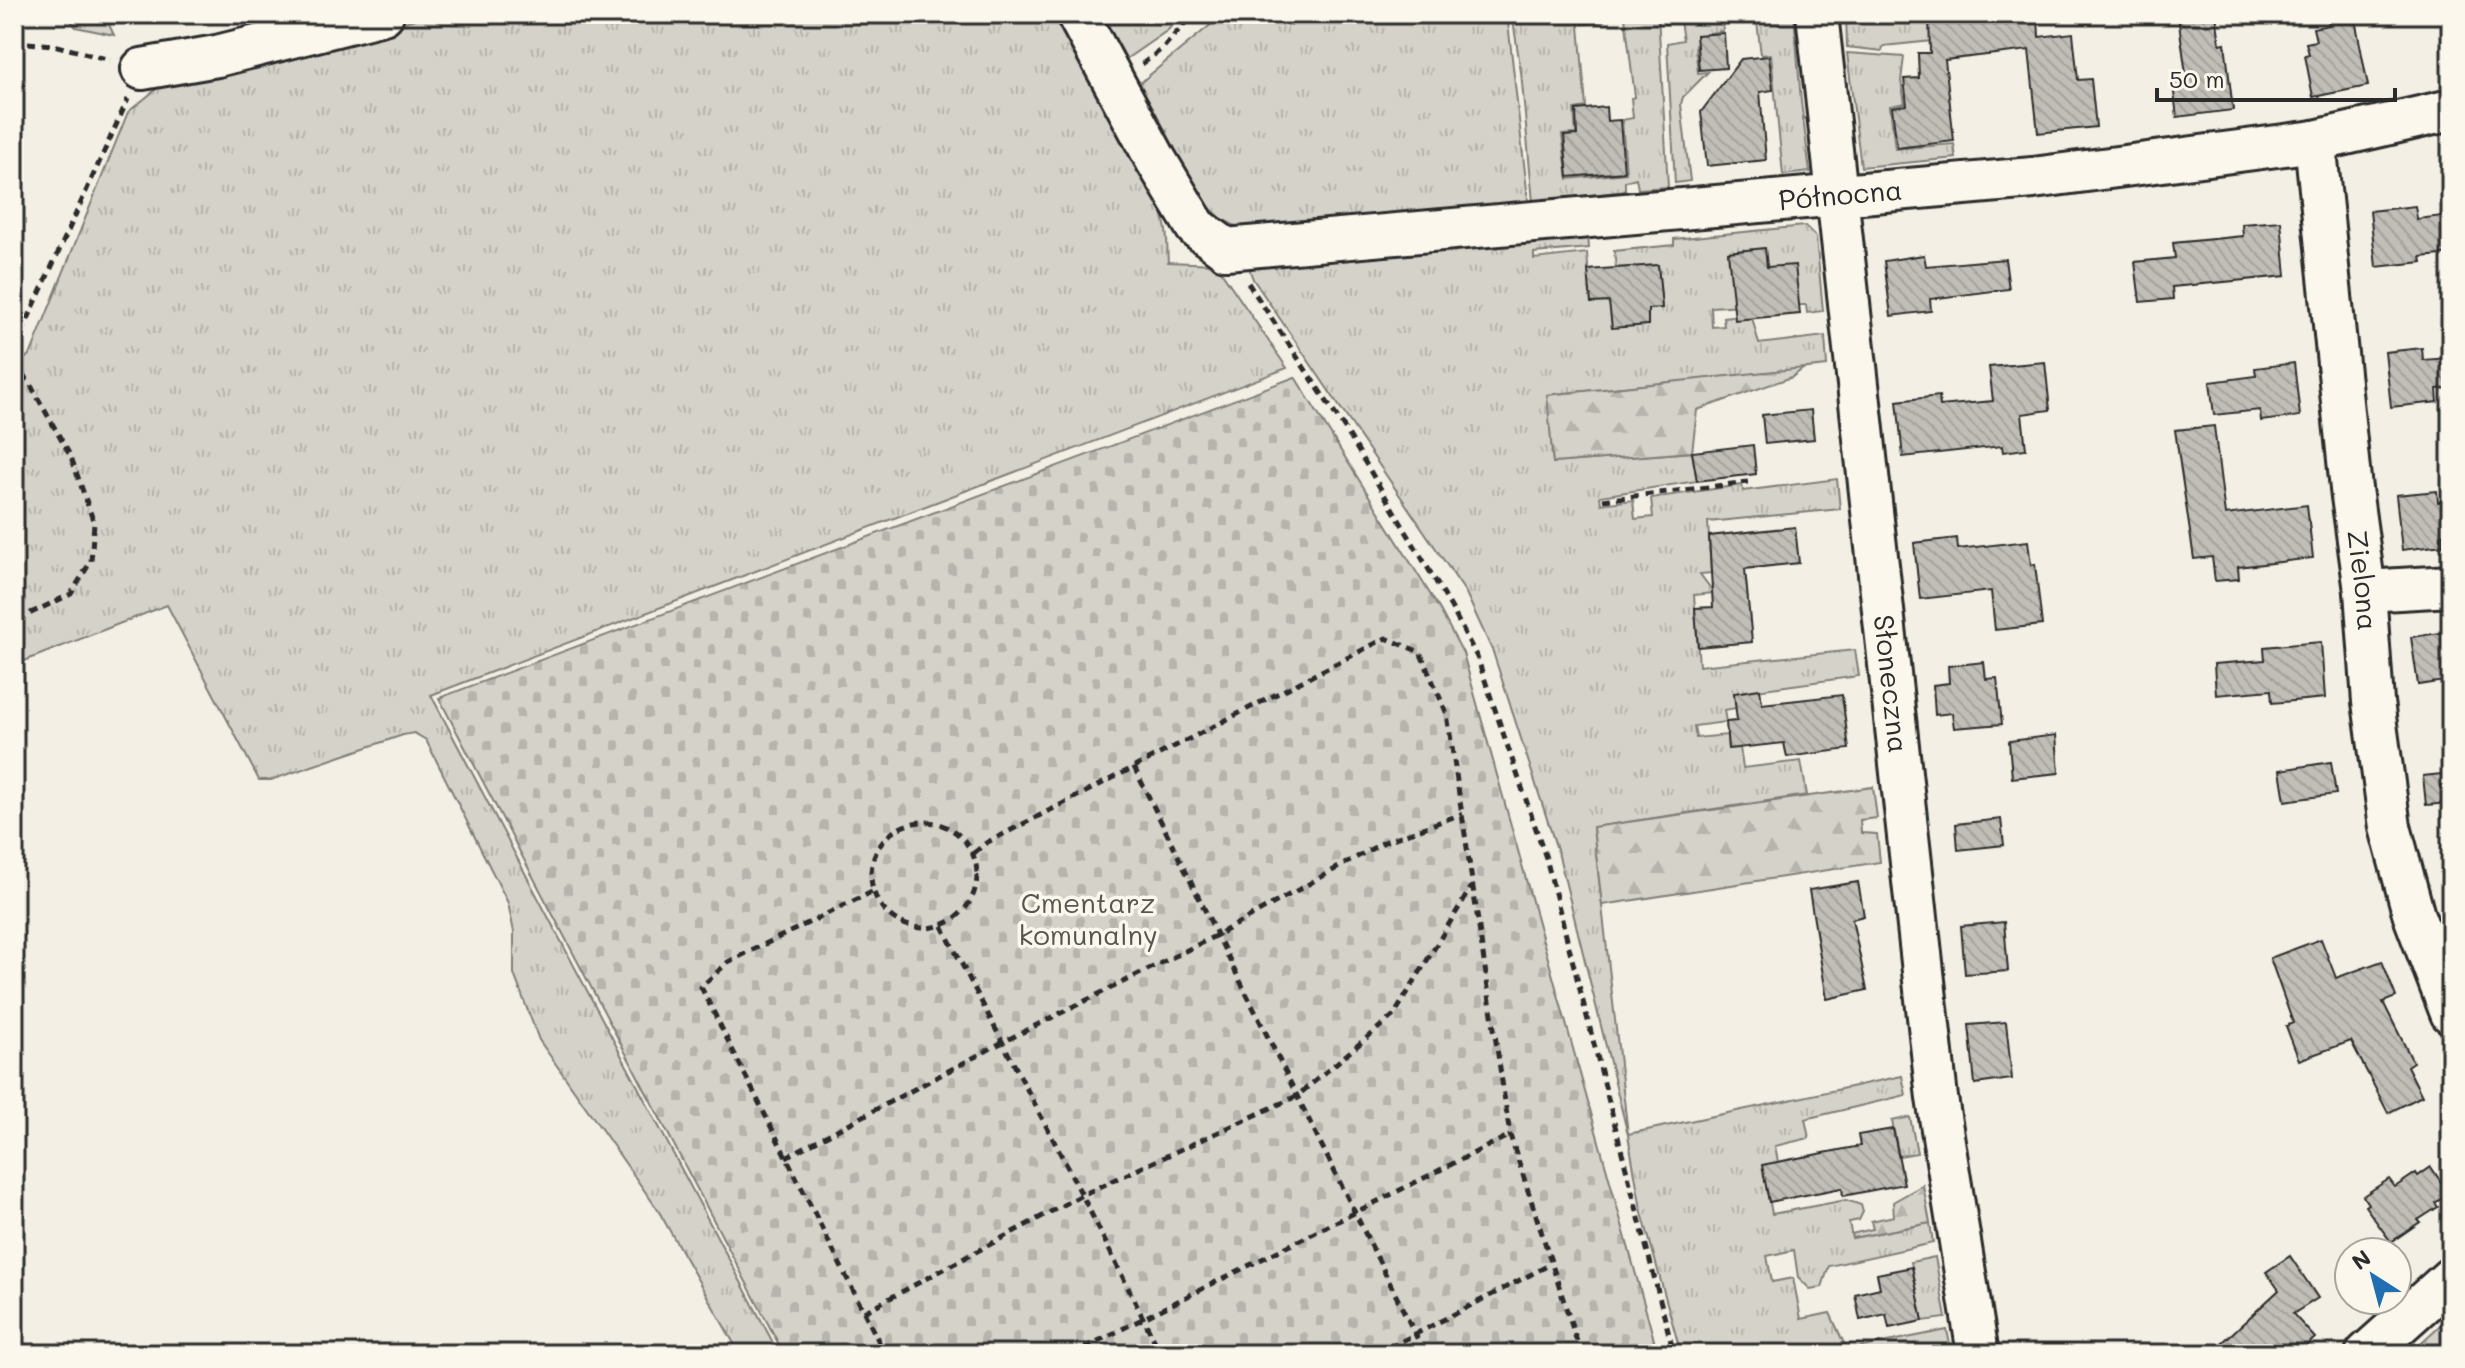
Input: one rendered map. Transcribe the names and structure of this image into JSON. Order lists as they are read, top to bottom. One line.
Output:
{"streets":{"street":["Północna","Zielona","Słoneczna"]},"crossings":[["Północna","Zielona"],["Północna","Słoneczna"]],"parks":["Cmentarz komunalny"],"scale_bar":"50 m","north":"top left"}
